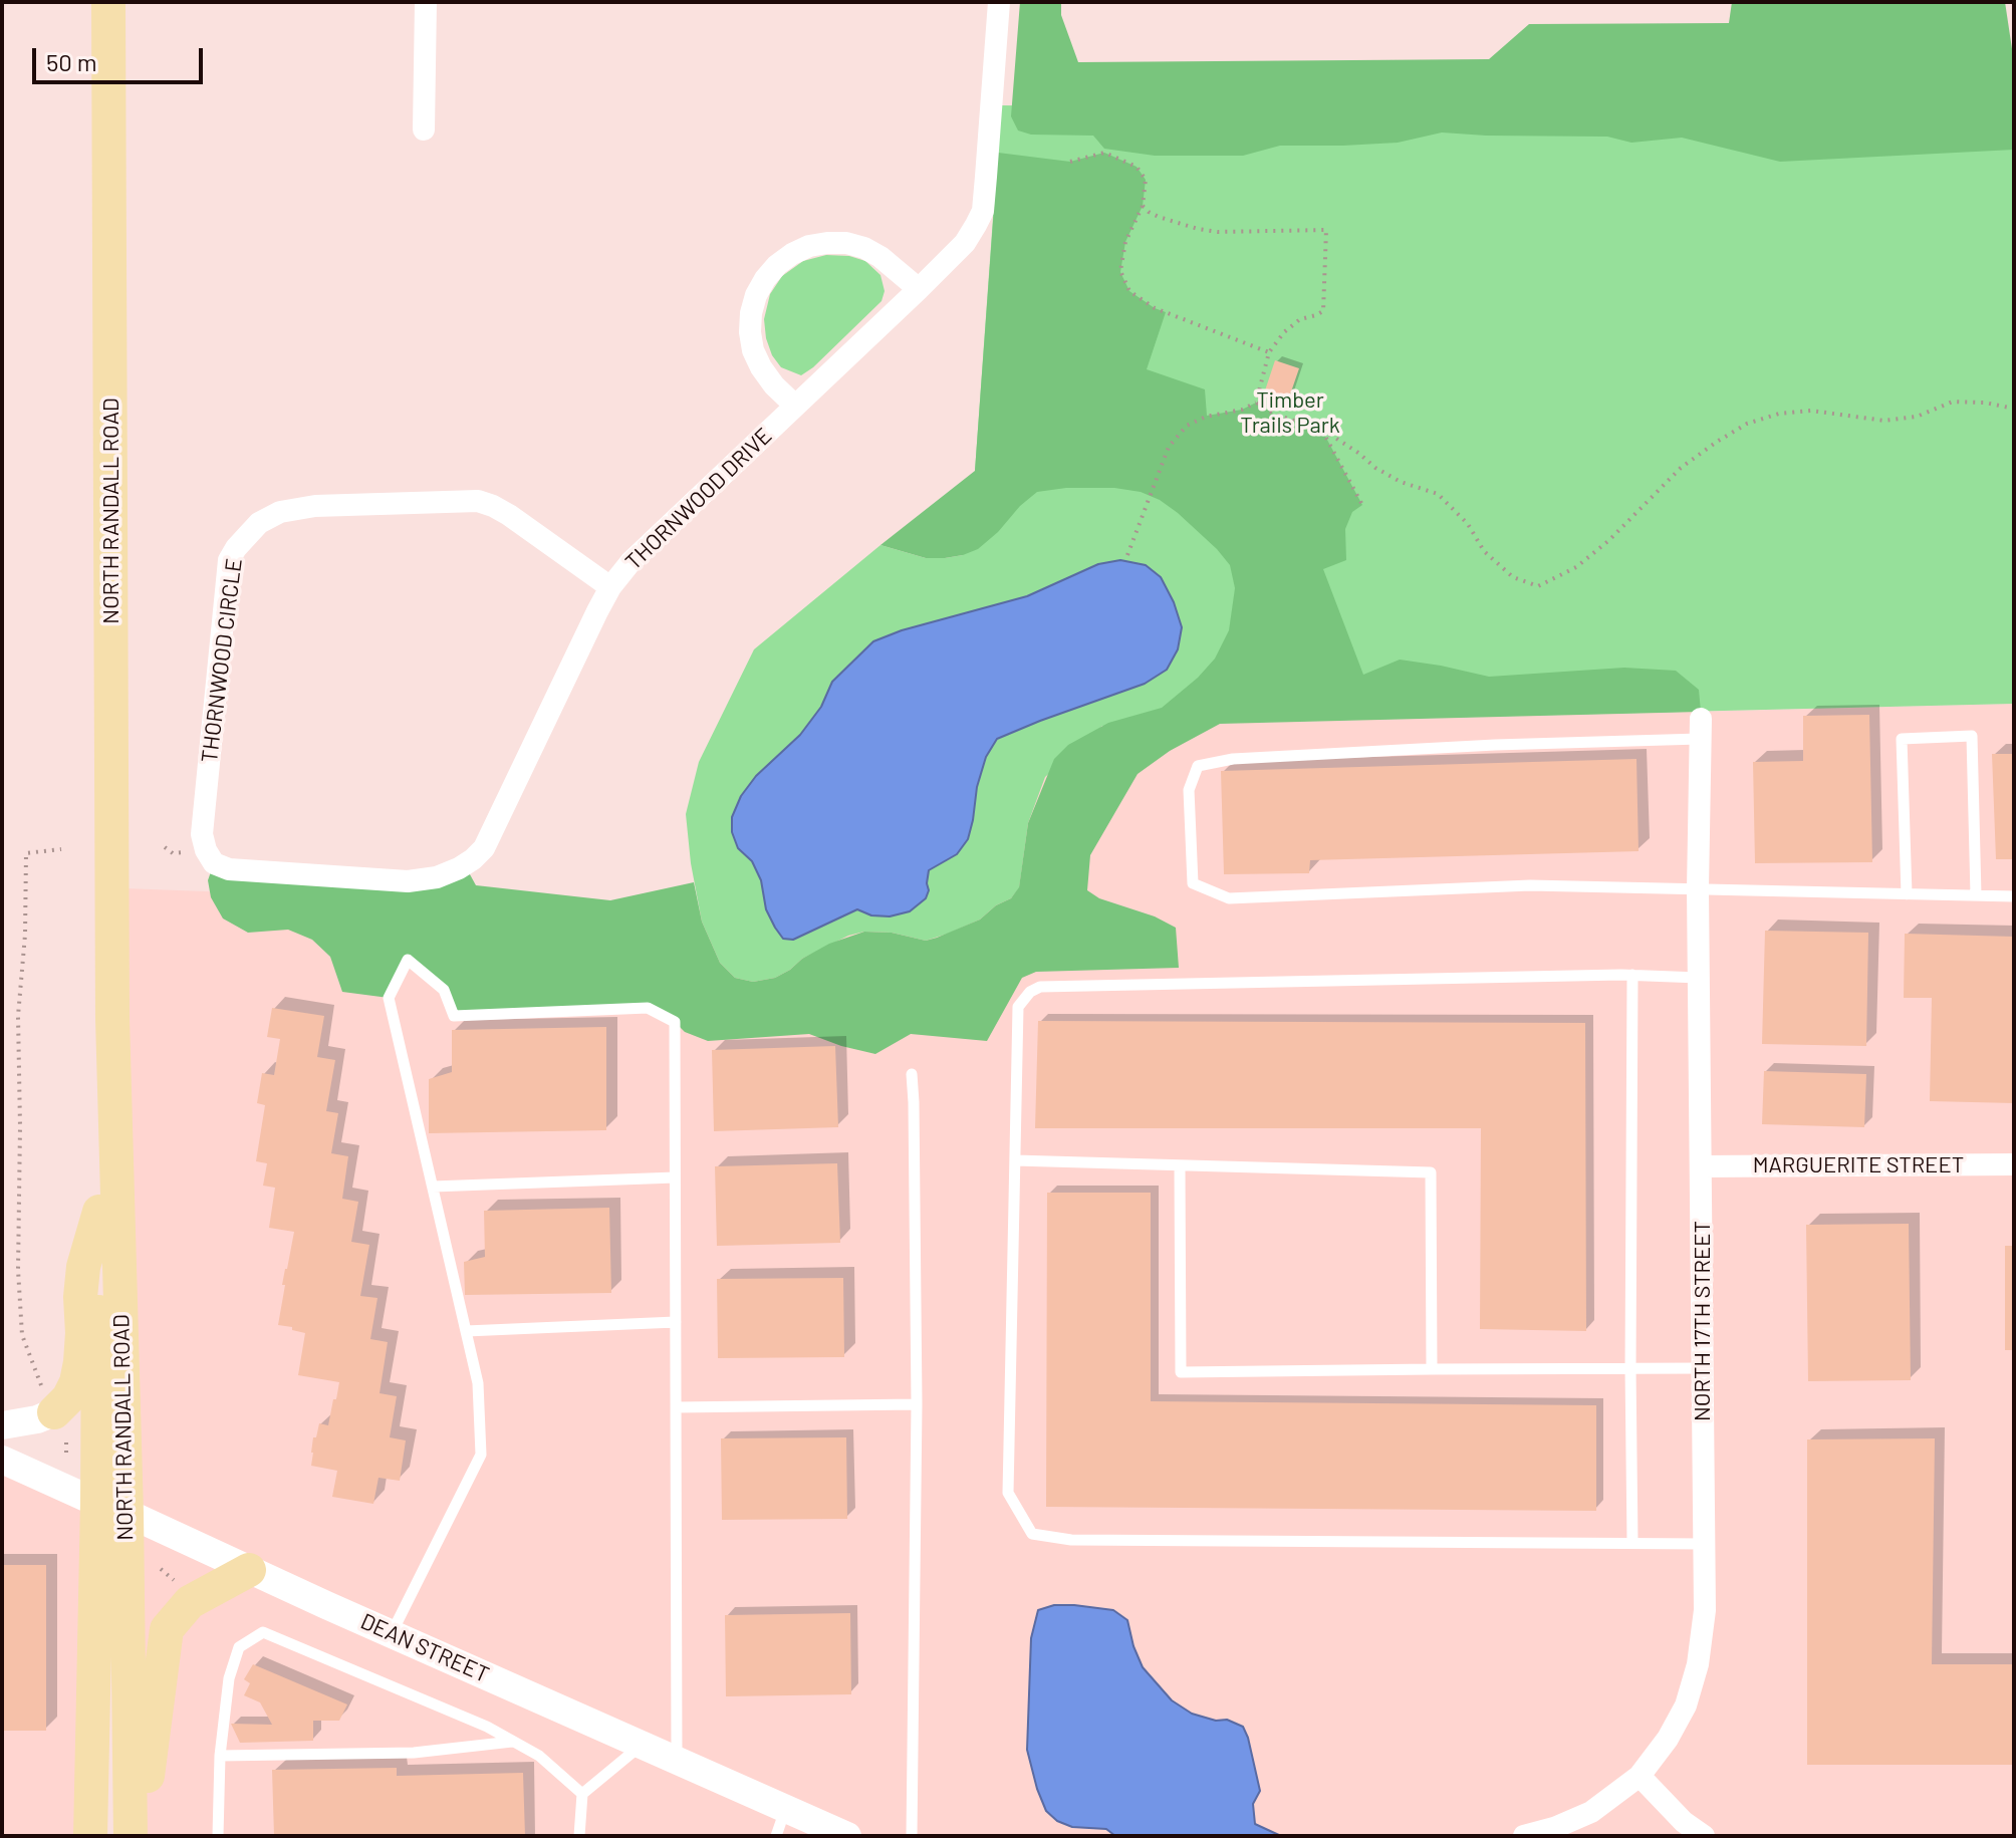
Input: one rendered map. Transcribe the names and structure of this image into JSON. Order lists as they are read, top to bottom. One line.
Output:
{"streets":{"main road":["NORTH RANDALL ROAD"],"street":["THORNWOOD DRIVE","THORNWOOD CIRCLE","MARGUERITE STREET","NORTH 17TH STREET","DEAN STREET"]},"crossings":[["THORNWOOD DRIVE","THORNWOOD CIRCLE"],["NORTH RANDALL ROAD","DEAN STREET"],["MARGUERITE STREET","NORTH 17TH STREET"]],"parks":["Timber Trails Park"],"scale_bar":"50 m"}
